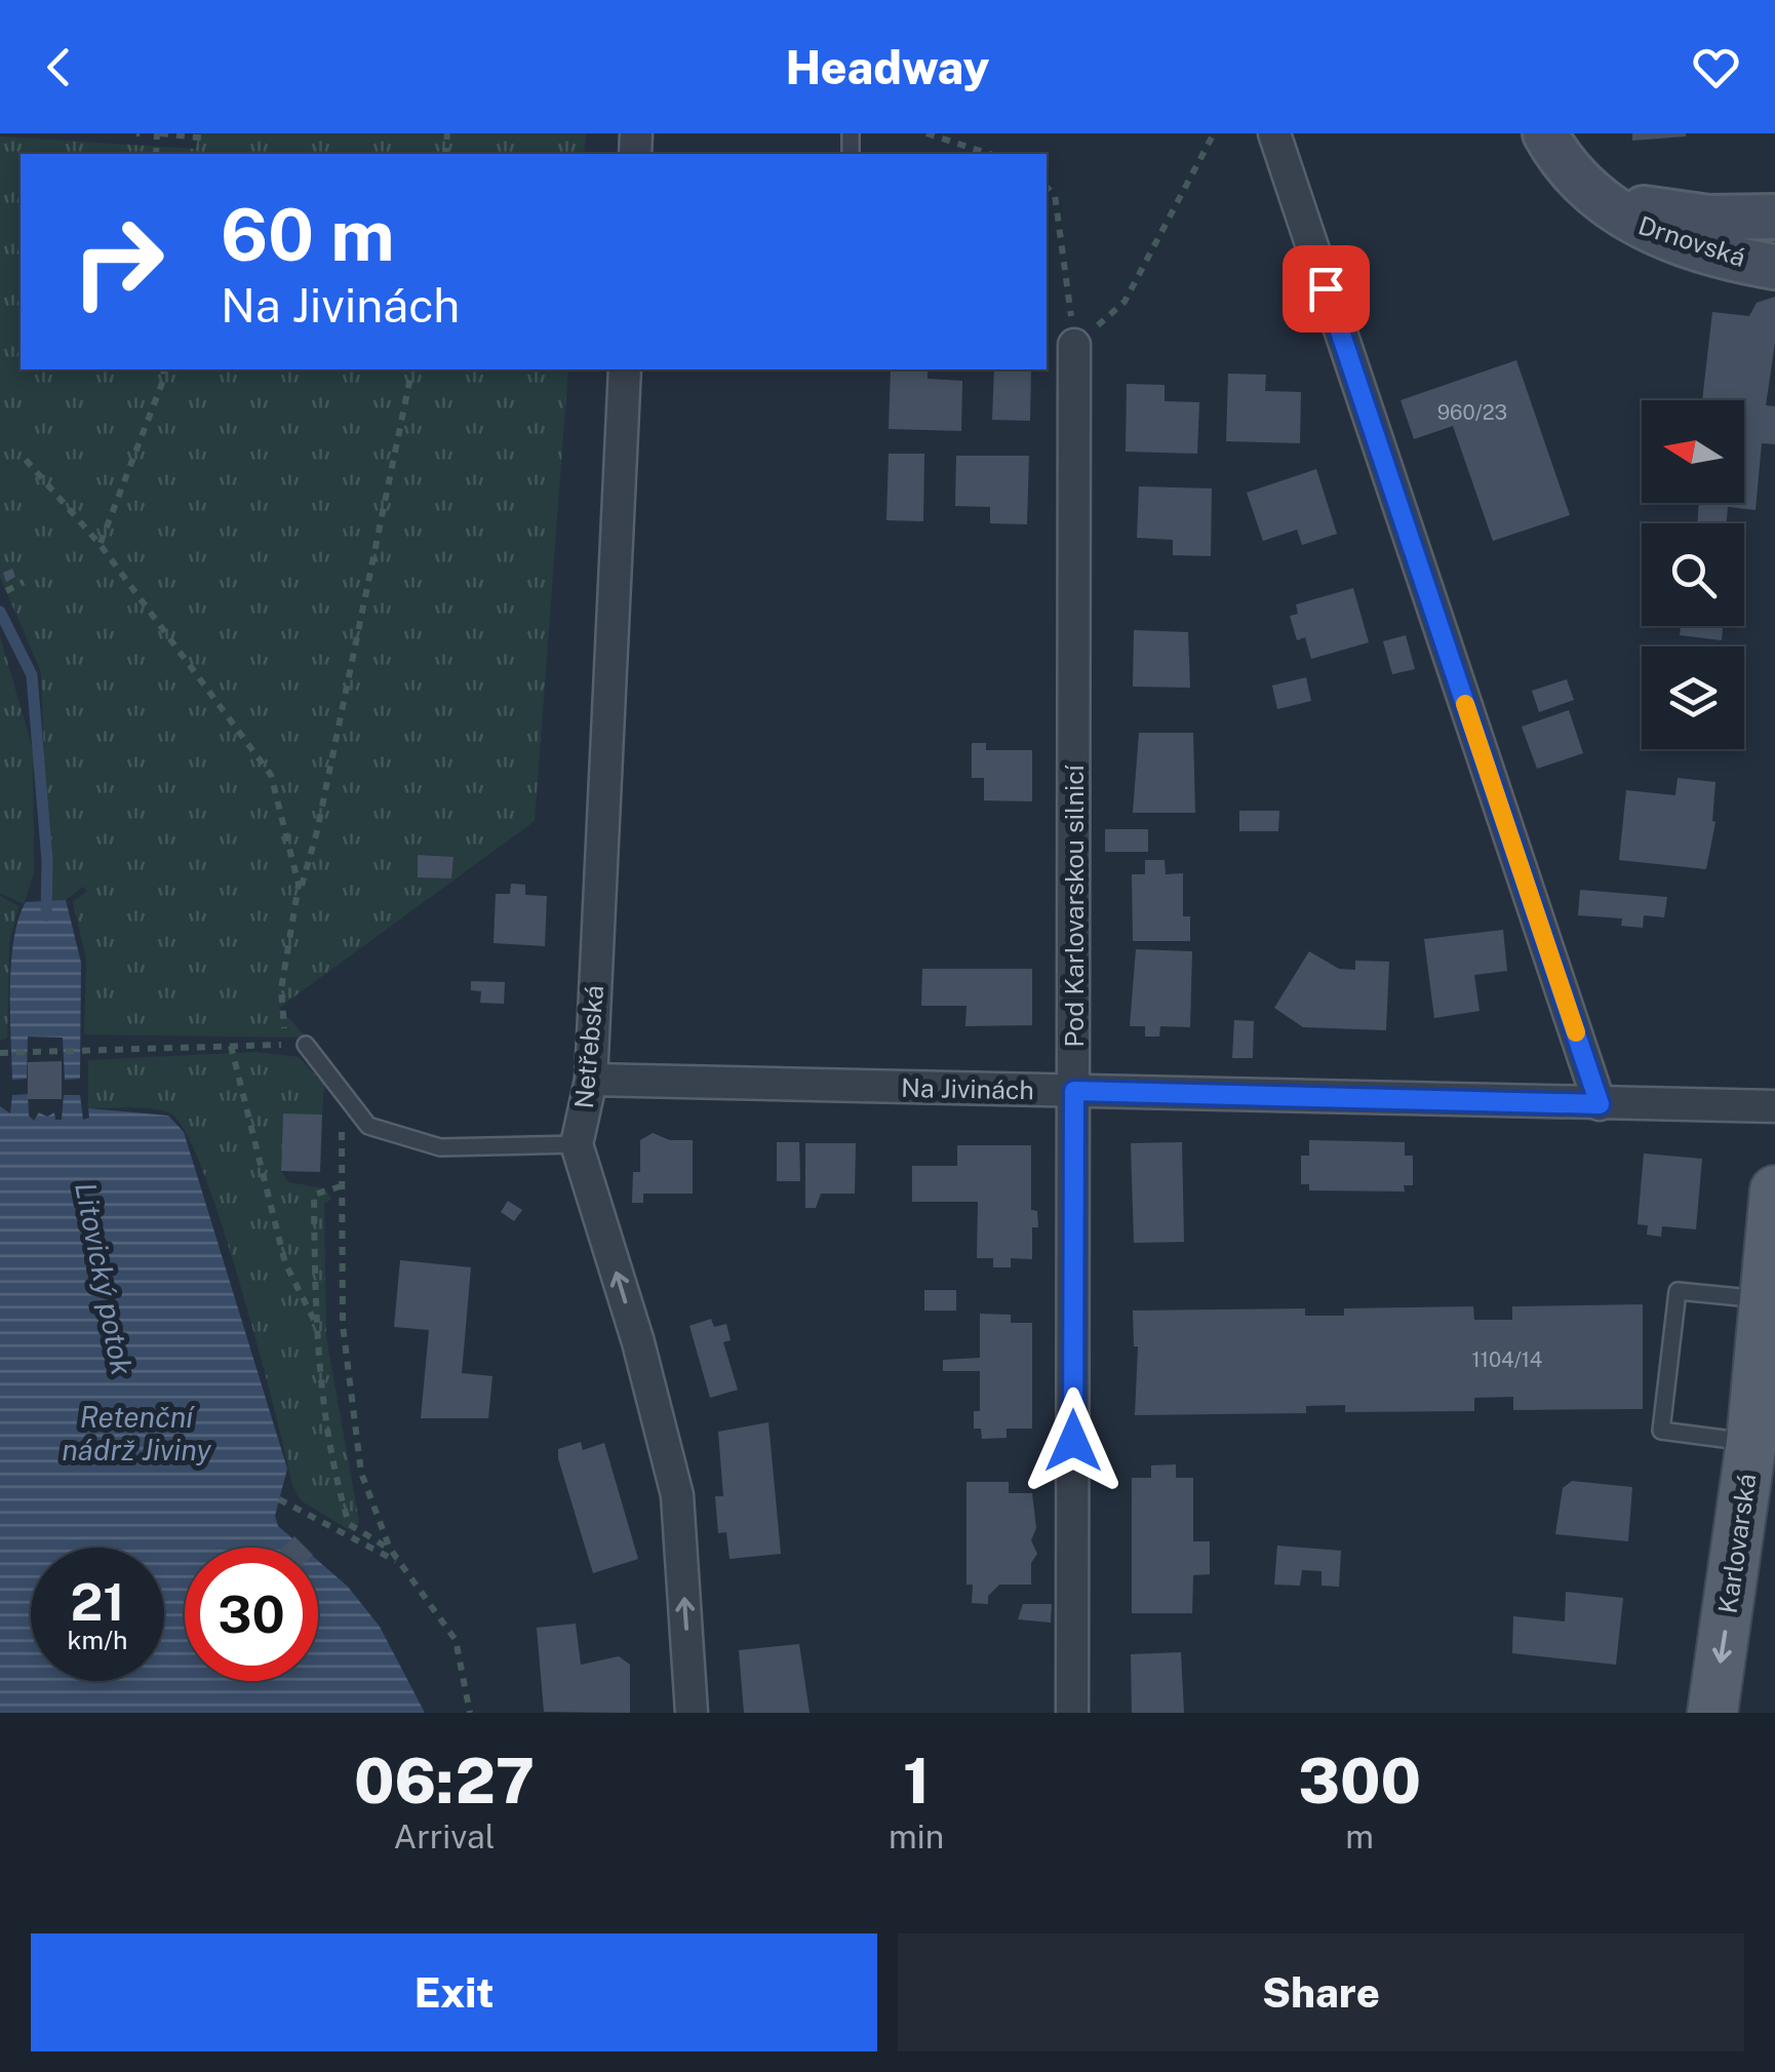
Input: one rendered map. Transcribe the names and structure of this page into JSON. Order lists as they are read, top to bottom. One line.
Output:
{"streets":{"main road":["Drnovská","Karlovarská"],"street":["Pod Karlovarskou silnicí","Netřebská","Na Jivinách"]},"crossings":[["Pod Karlovarskou silnicí","Na Jivinách"],["Netřebská","Na Jivinách"]],"one_way":["Netřebská","Karlovarská"],"water":["Litovický potok","Retenční nádrž Jiviny"],"house_numbers":["960/23","1104/14"],"north":"left","page":{"header":"Headway","turn":["60 m","Na Jivinách"],"speed":"21 km/h","limit":"30","eta":["06:27","Arrival","1","min","300","m"],"buttons":["Exit","Share"]}}
